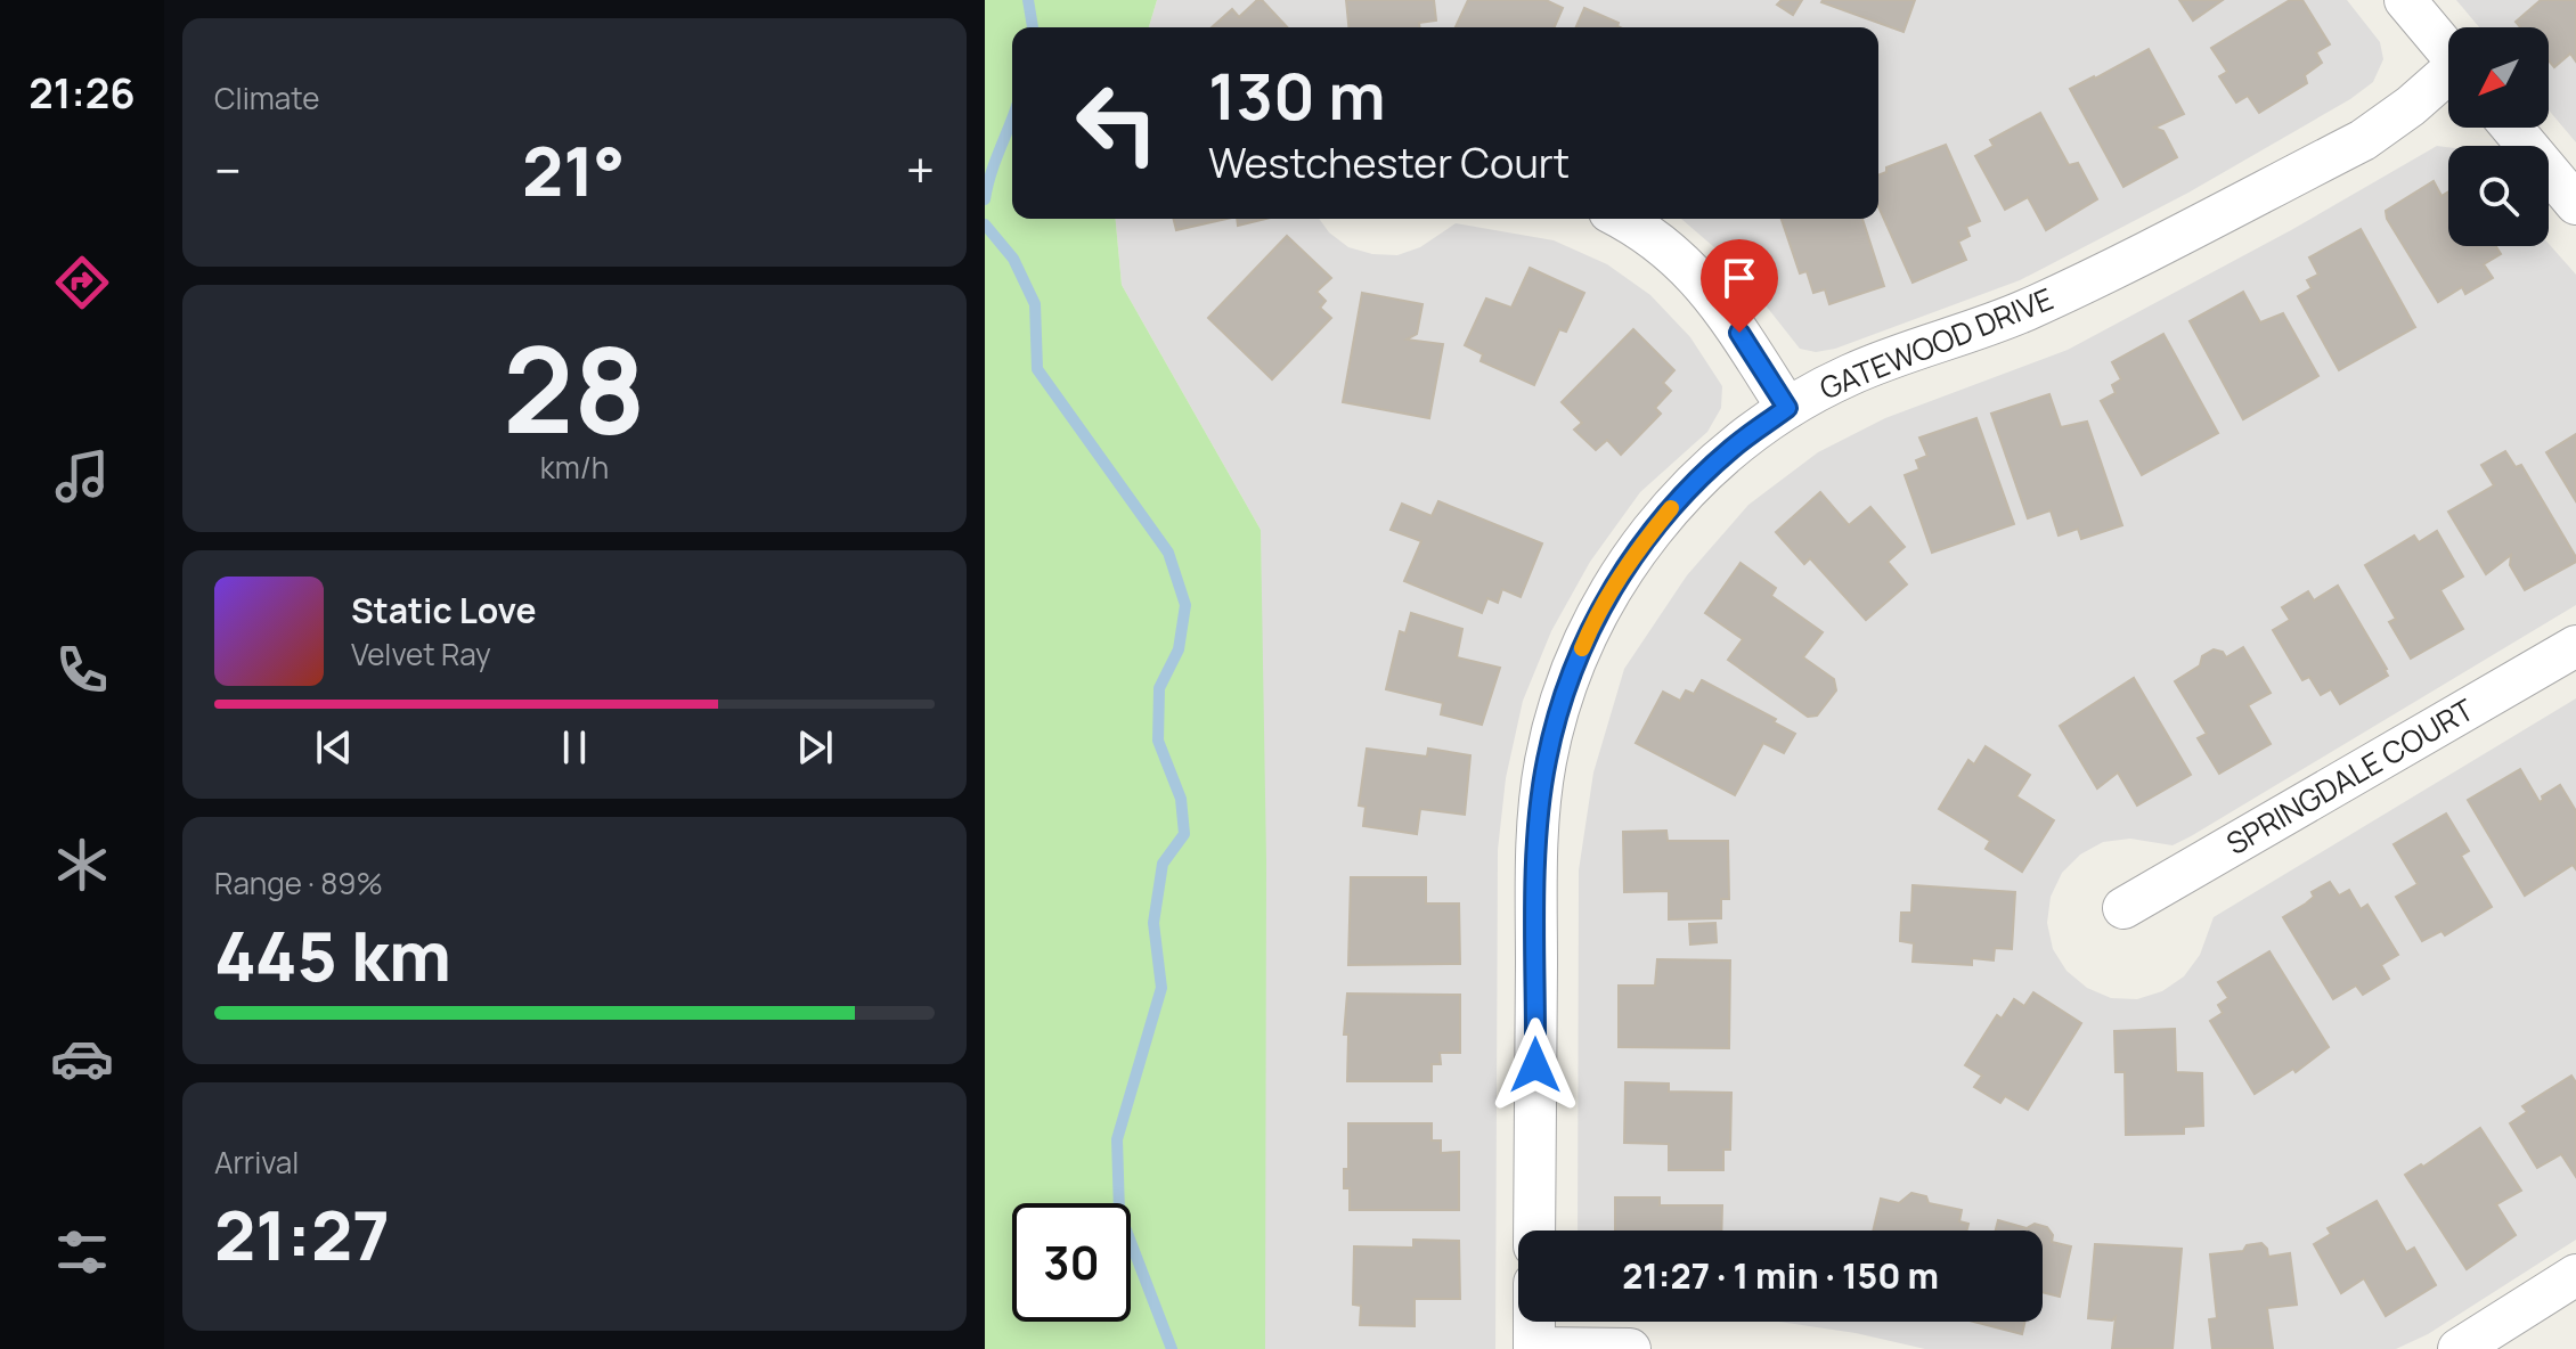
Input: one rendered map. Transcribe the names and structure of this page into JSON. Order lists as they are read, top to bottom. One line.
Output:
{"streets":{"street":["GATEWOOD DRIVE","SPRINGDALE COURT"]},"north":"bottom left","page":{"tabs":"21:26","tile":["Climate",["28","km/h"],["Range · 89%","445 km"],["Arrival","21:27"]],"turn":["130 m","Westchester Court"],"heat":["−","21°","+"],"song":["Static Love","Velvet Ray"],"limit":"30","trip":"21:27 · 1 min · 150 m"}}
